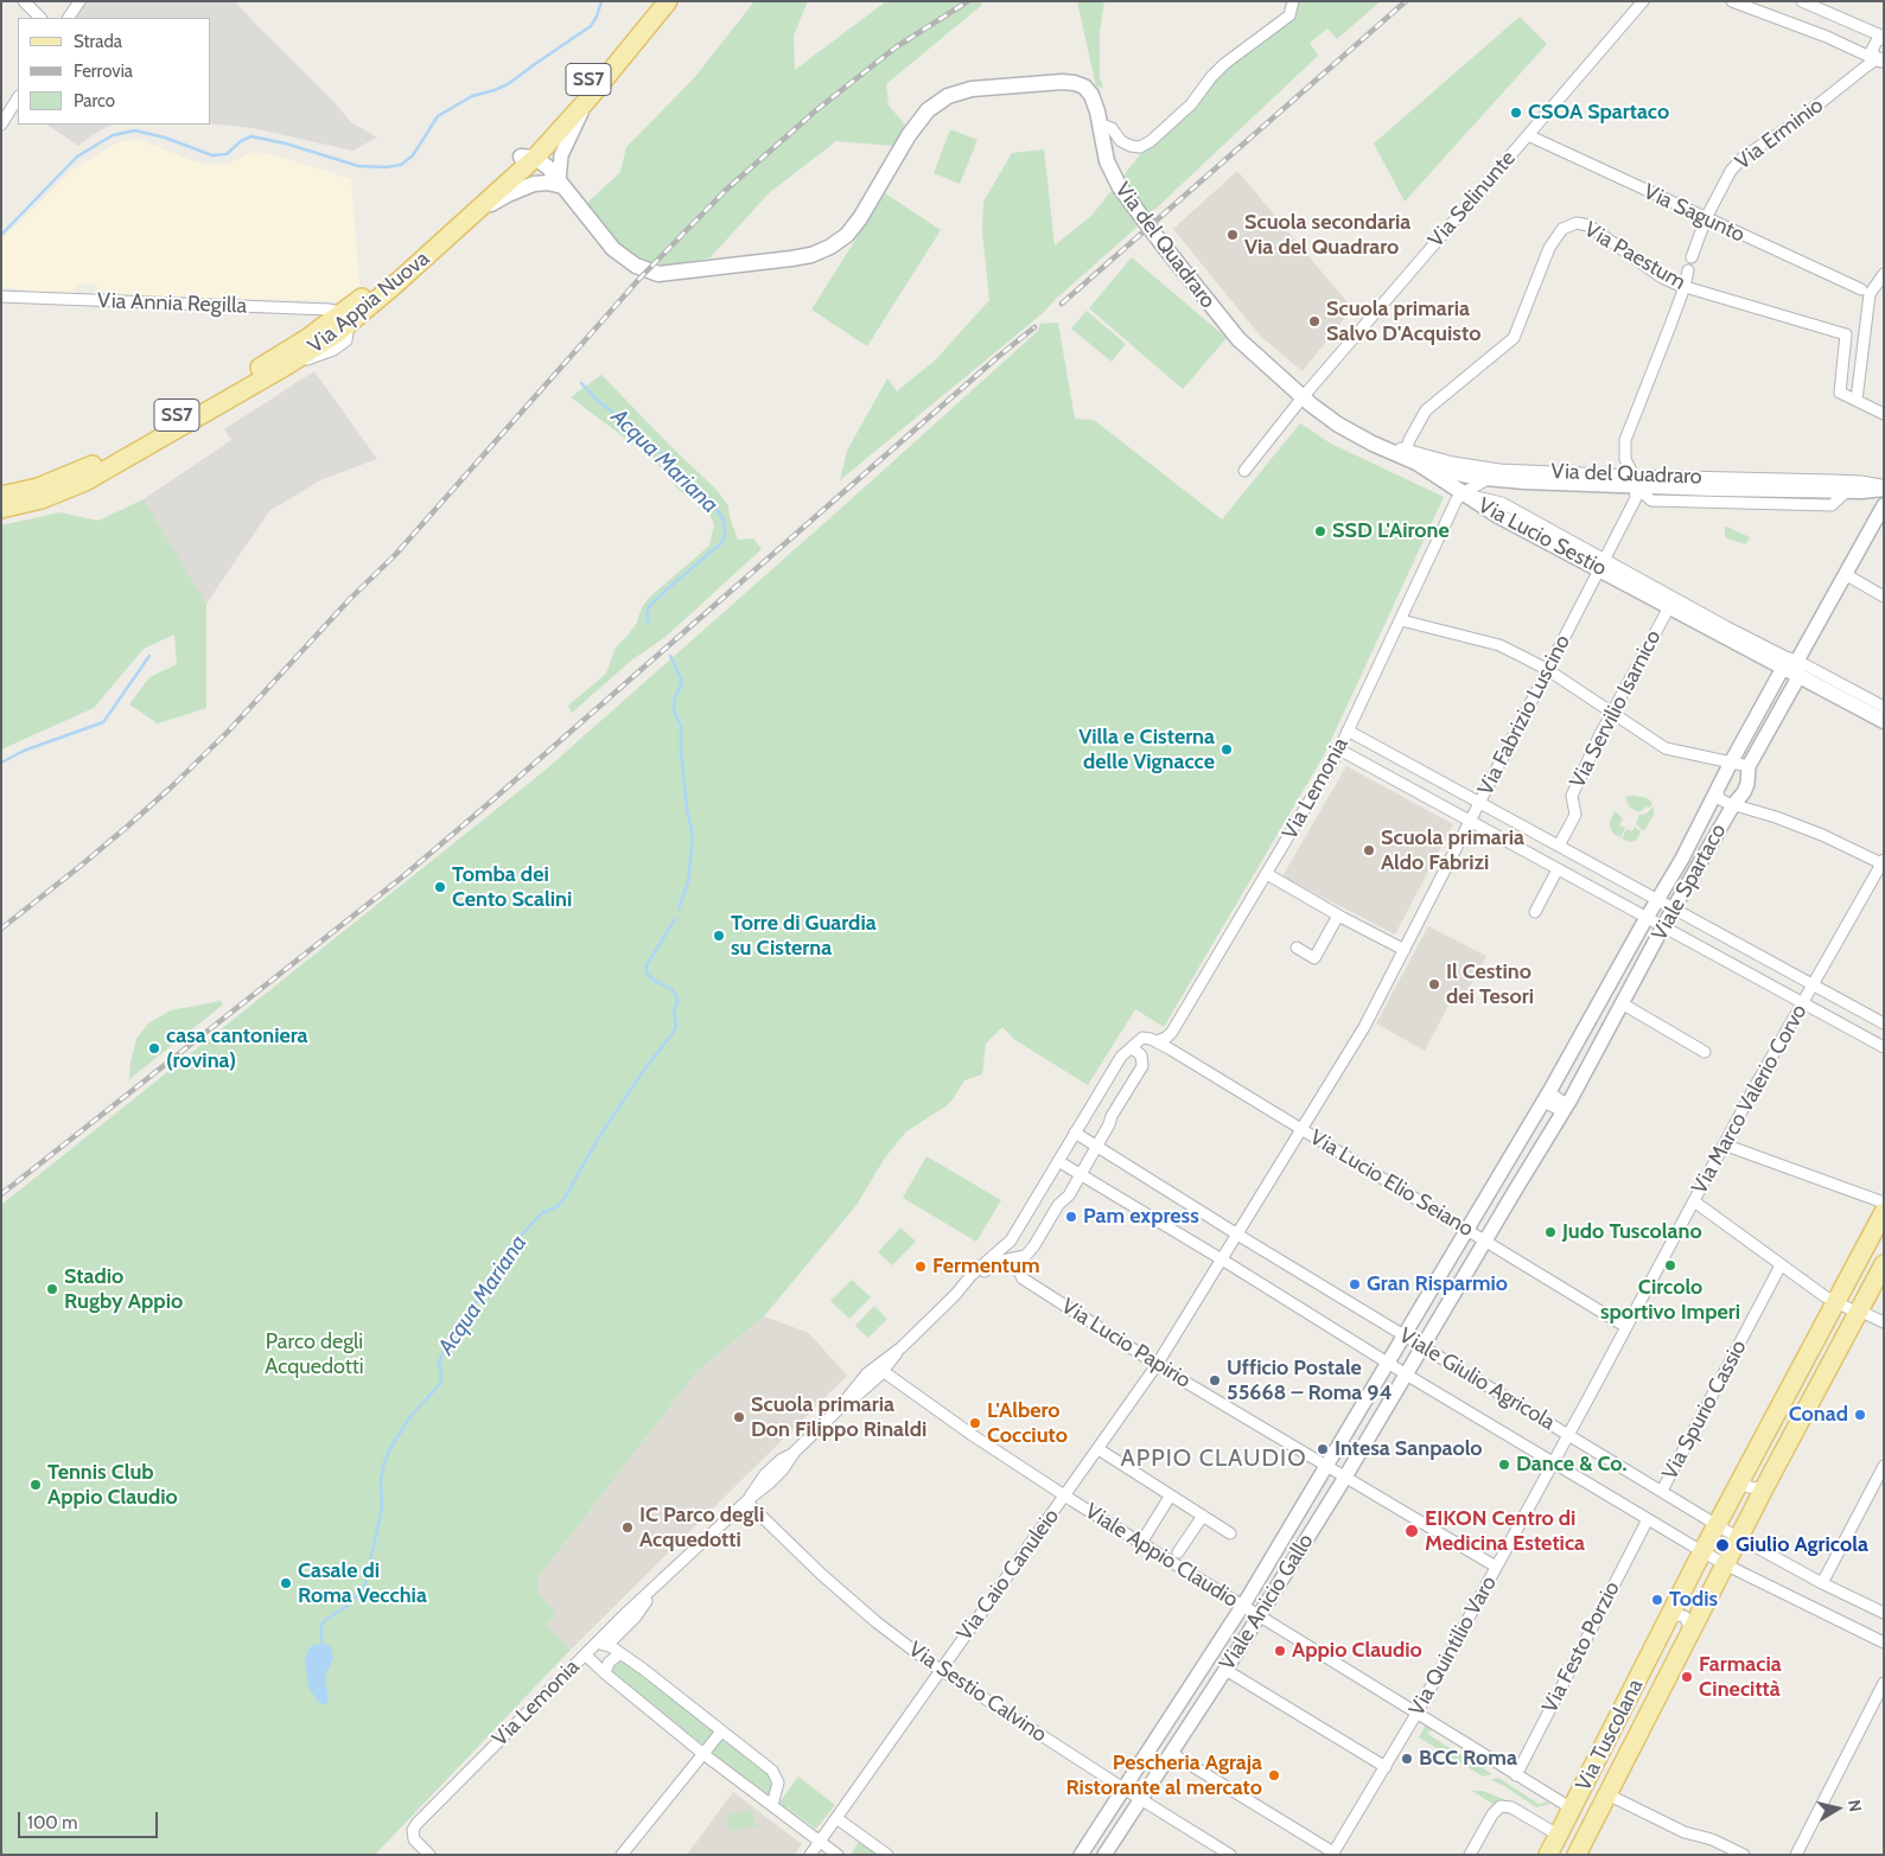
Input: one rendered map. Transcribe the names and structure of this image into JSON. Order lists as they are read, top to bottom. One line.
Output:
{"streets":{"main road":["SS7","Via del Quadraro","Via Appia Nuova","Via Lucio Sestio","Via Tuscolana"],"street":["Via Erminio","Via Selinunte","Via Sagunto","Via Paestum","Via Annia Regilla","Via Servilio Isarnico","Via Fabrizio Luscino","Via Lemonia","Viale Spartaco","Via Marco Valerio Corvo","Via Lucio Elio Seiano","Via Lucio Papirio","Viale Giulio Agricola","Via Spurio Cassio","Viale Appio Claudio","Via Caio Canuleio","Viale Anicio Gallo","Via Quintilio Varo","Via Festo Porzio","Via Sestio Calvino"]},"crossings":[["Via Erminio","Via Sagunto"],["Via Selinunte","Via Sagunto"],["Via Selinunte","Via del Quadraro"],["Via del Quadraro","Via Paestum"],["Via del Quadraro","Via Appia Nuova"],["Via del Quadraro","Via Lucio Sestio"],["Via del Quadraro","Via Fabrizio Luscino"],["Via del Quadraro","Via Lemonia"],["Via Appia Nuova","Via Annia Regilla"],["Via Lucio Sestio","Via Servilio Isarnico"],["Via Lucio Sestio","Via Fabrizio Luscino"],["Via Lucio Sestio","Via Lemonia"],["Via Lucio Sestio","Viale Spartaco"],["Via Fabrizio Luscino","Via Lucio Elio Seiano"],["Via Fabrizio Luscino","Viale Giulio Agricola"],["Via Fabrizio Luscino","Via Caio Canuleio"],["Via Lemonia","Via Lucio Elio Seiano"],["Via Lemonia","Via Lucio Papirio"],["Via Lemonia","Viale Giulio Agricola"],["Via Lemonia","Viale Appio Claudio"],["Via Lemonia","Via Sestio Calvino"],["Viale Spartaco","Via Lucio Elio Seiano"],["Viale Spartaco","Viale Giulio Agricola"],["Viale Spartaco","Viale Anicio Gallo"],["Via Marco Valerio Corvo","Via Lucio Elio Seiano"],["Via Marco Valerio Corvo","Viale Giulio Agricola"],["Via Marco Valerio Corvo","Via Quintilio Varo"],["Via Lucio Papirio","Via Caio Canuleio"],["Via Lucio Papirio","Viale Anicio Gallo"],["Via Lucio Papirio","Via Quintilio Varo"],["Viale Giulio Agricola","Via Spurio Cassio"],["Viale Giulio Agricola","Via Caio Canuleio"],["Viale Giulio Agricola","Viale Anicio Gallo"],["Viale Giulio Agricola","Via Quintilio Varo"],["Viale Giulio Agricola","Via Festo Porzio"],["Viale Giulio Agricola","Via Tuscolana"],["Viale Appio Claudio","Via Caio Canuleio"],["Viale Appio Claudio","Viale Anicio Gallo"],["Viale Appio Claudio","Via Quintilio Varo"],["Viale Appio Claudio","Via Festo Porzio"],["Viale Appio Claudio","Via Tuscolana"],["Via Caio Canuleio","Via Sestio Calvino"],["Viale Anicio Gallo","Via Sestio Calvino"]],"districts":["APPIO CLAUDIO"],"water":["Acqua Mariana"],"parks":["Parco degli Acquedotti"],"places":["CSOA Spartaco","Scuola secondaria Via del Quadraro","Scuola primaria Salvo D'Acquisto","SSD L'Airone","Villa e Cisterna delle Vignacce","Scuola primaria Aldo Fabrizi","Tomba dei Cento Scalini","Torre di Guardia su Cisterna","Il Cestino dei Tesori","casa cantoniera (rovina)","Pam express","Judo Tuscolano","Circolo sportivo Imperi","Fermentum","Gran Risparmio","Stadio Rugby Appio","Ufficio Postale 55668 – Roma 94","Conad","Scuola primaria Don Filippo Rinaldi","L'Albero Cocciuto","Intesa Sanpaolo","Dance & Co.","Tennis Club Appio Claudio","IC Parco degli Acquedotti","EIKON Centro di Medicina Estetica","Giulio Agricola","Casale di Roma Vecchia","Todis","Appio Claudio","Farmacia Cinecittà","BCC Roma","Pescheria Agraja Ristorante al mercato"],"legend":["Strada","Ferrovia","Parco"],"scale_bar":"100 m","north":"right"}
